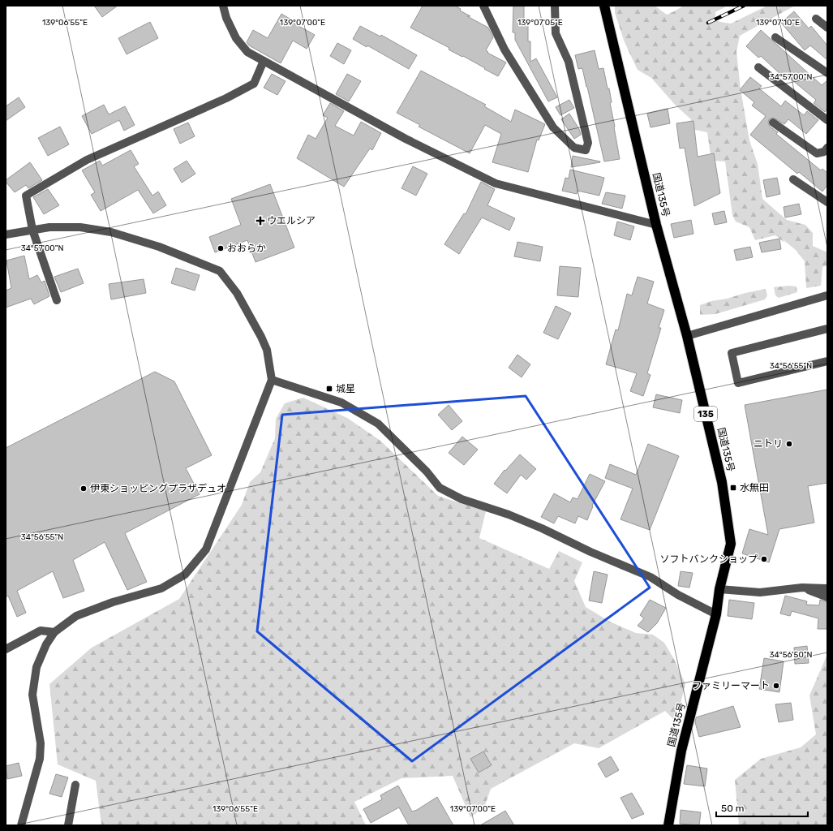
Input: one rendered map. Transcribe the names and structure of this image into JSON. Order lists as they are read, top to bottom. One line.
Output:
{"streets":{"highway":["国道135号","135"]},"places":{"health":["ウエルシア"],"other":["おおらか","ニトリ","伊東ショッピングプラザデュオ","ソフトバンクショップ","ファミリーマート"],"transit":["城星","水無田"]},"scale_bar":"50 m","coordinates":["139°06'55\"E","139°07'00\"E","139°07'05\"E","139°07'10\"E","34°57'00\"N","34°56'55\"N","34°56'50\"N"]}
